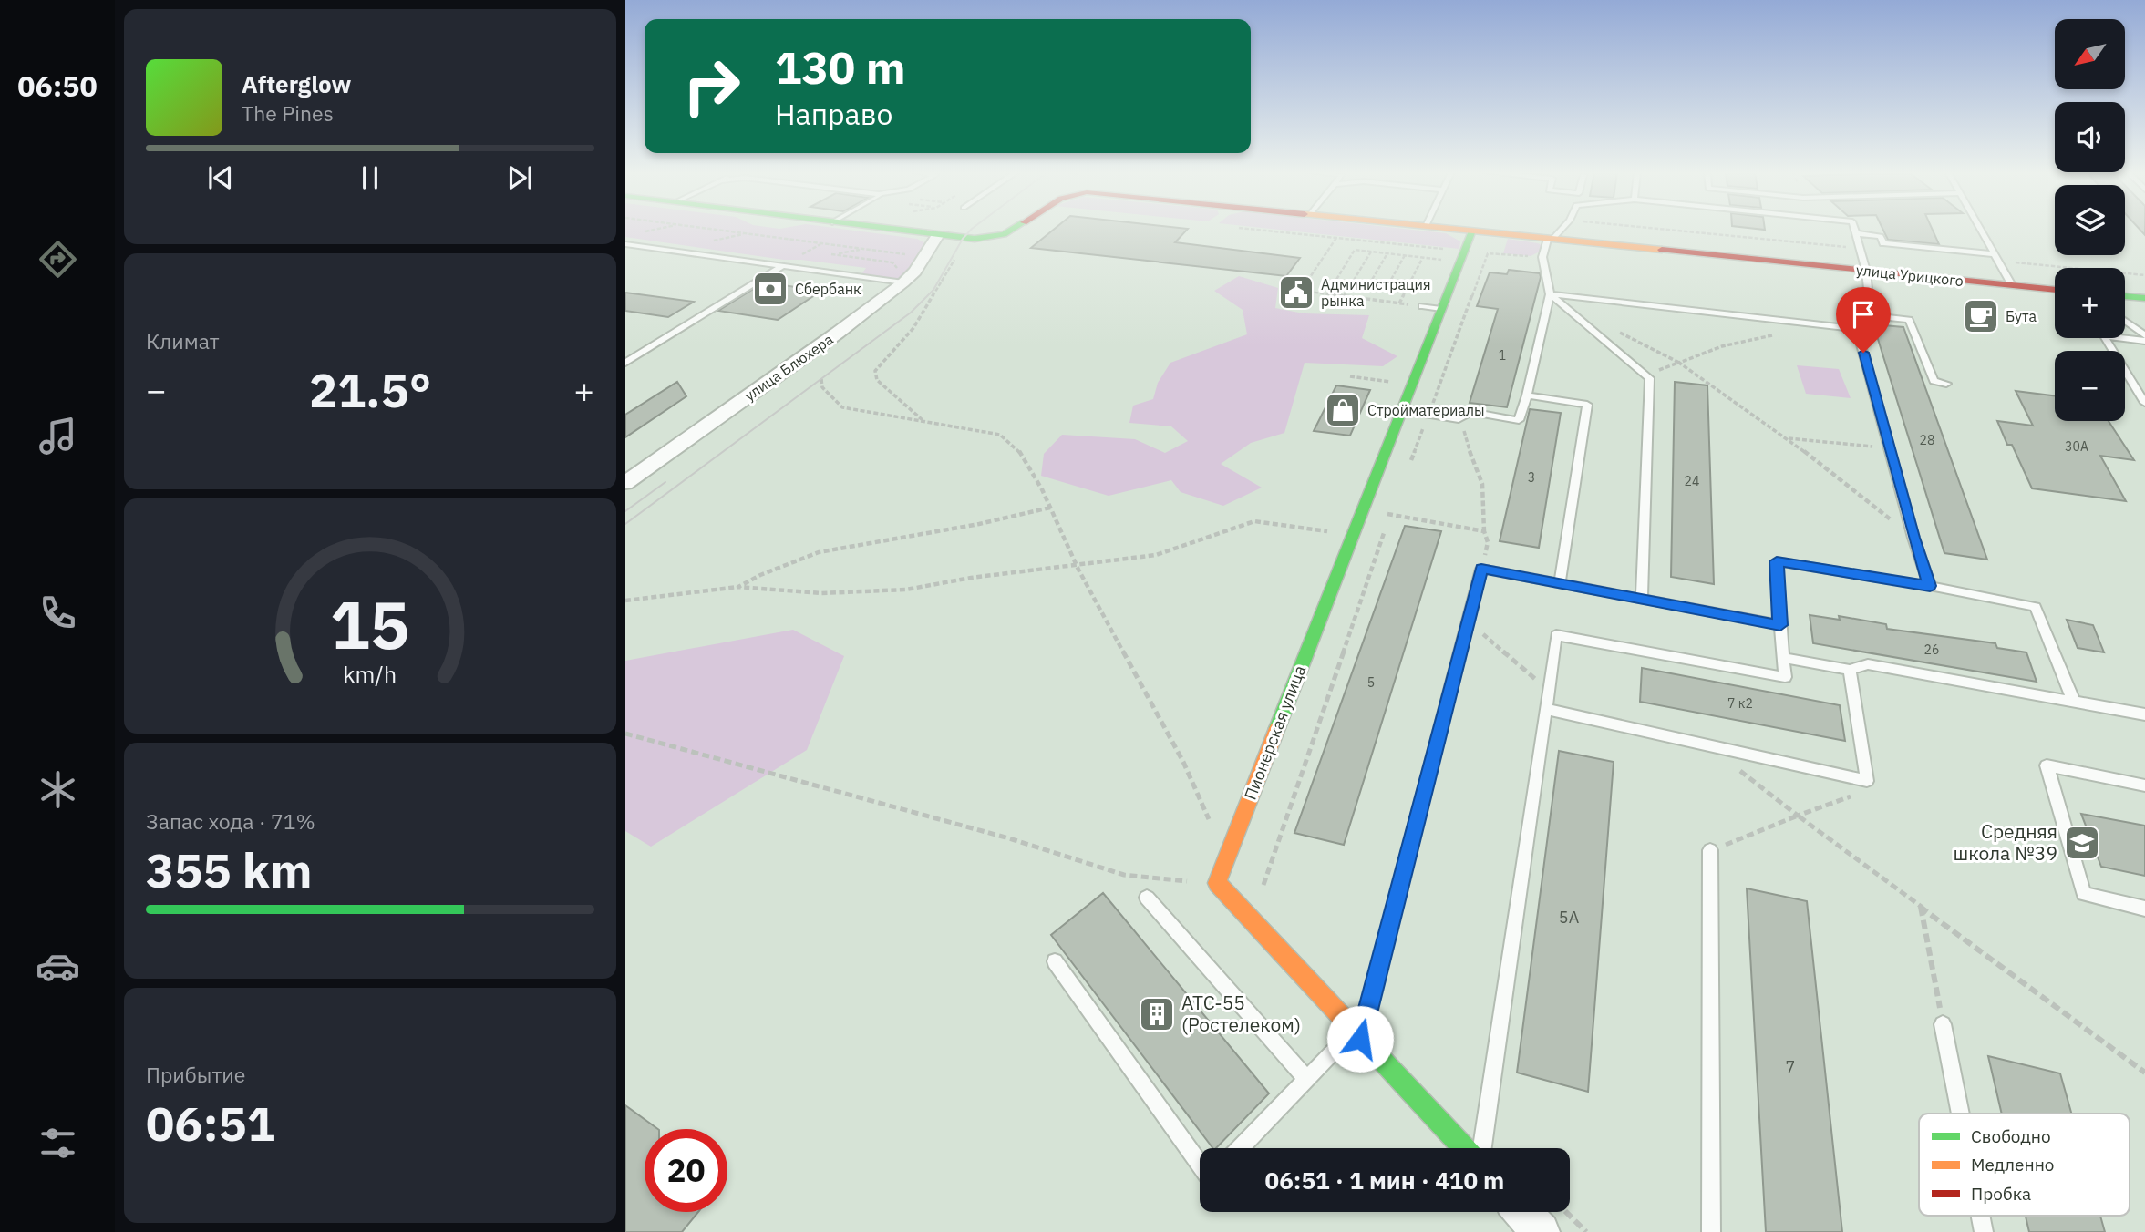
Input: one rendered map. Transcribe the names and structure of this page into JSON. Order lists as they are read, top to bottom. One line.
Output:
{"streets":{"street":["улица Урицкого","улица Блюхера","Пионерская улица"]},"crossings":[["улица Урицкого","Пионерская улица"]],"places":{"bank":["Сбербанк"],"public building":["Администрация рынка"],"cafe":["Бута"],"shop":["Стройматериалы"],"school or university":["Средняя школа №39"],"building":["АТС-55 (Ростелеком)"]},"house_numbers":["1","28","30А","3","24","26","5","7 к2","5А","7"],"legend":["Свободно","Медленно","Пробка"],"north":"bottom left","page":{"tabs":"06:50","map_buttons":["+","−"],"turn":["130 m","Направо"],"song":["Afterglow","The Pines"],"tile":["Климат",["Запас хода · 71%","355 km"],["Прибытие","06:51"]],"heat":["−","21.5°","+"],"limit":"20","trip":"06:51 · 1 мин · 410 m","gauge":["15","km/h"]}}
